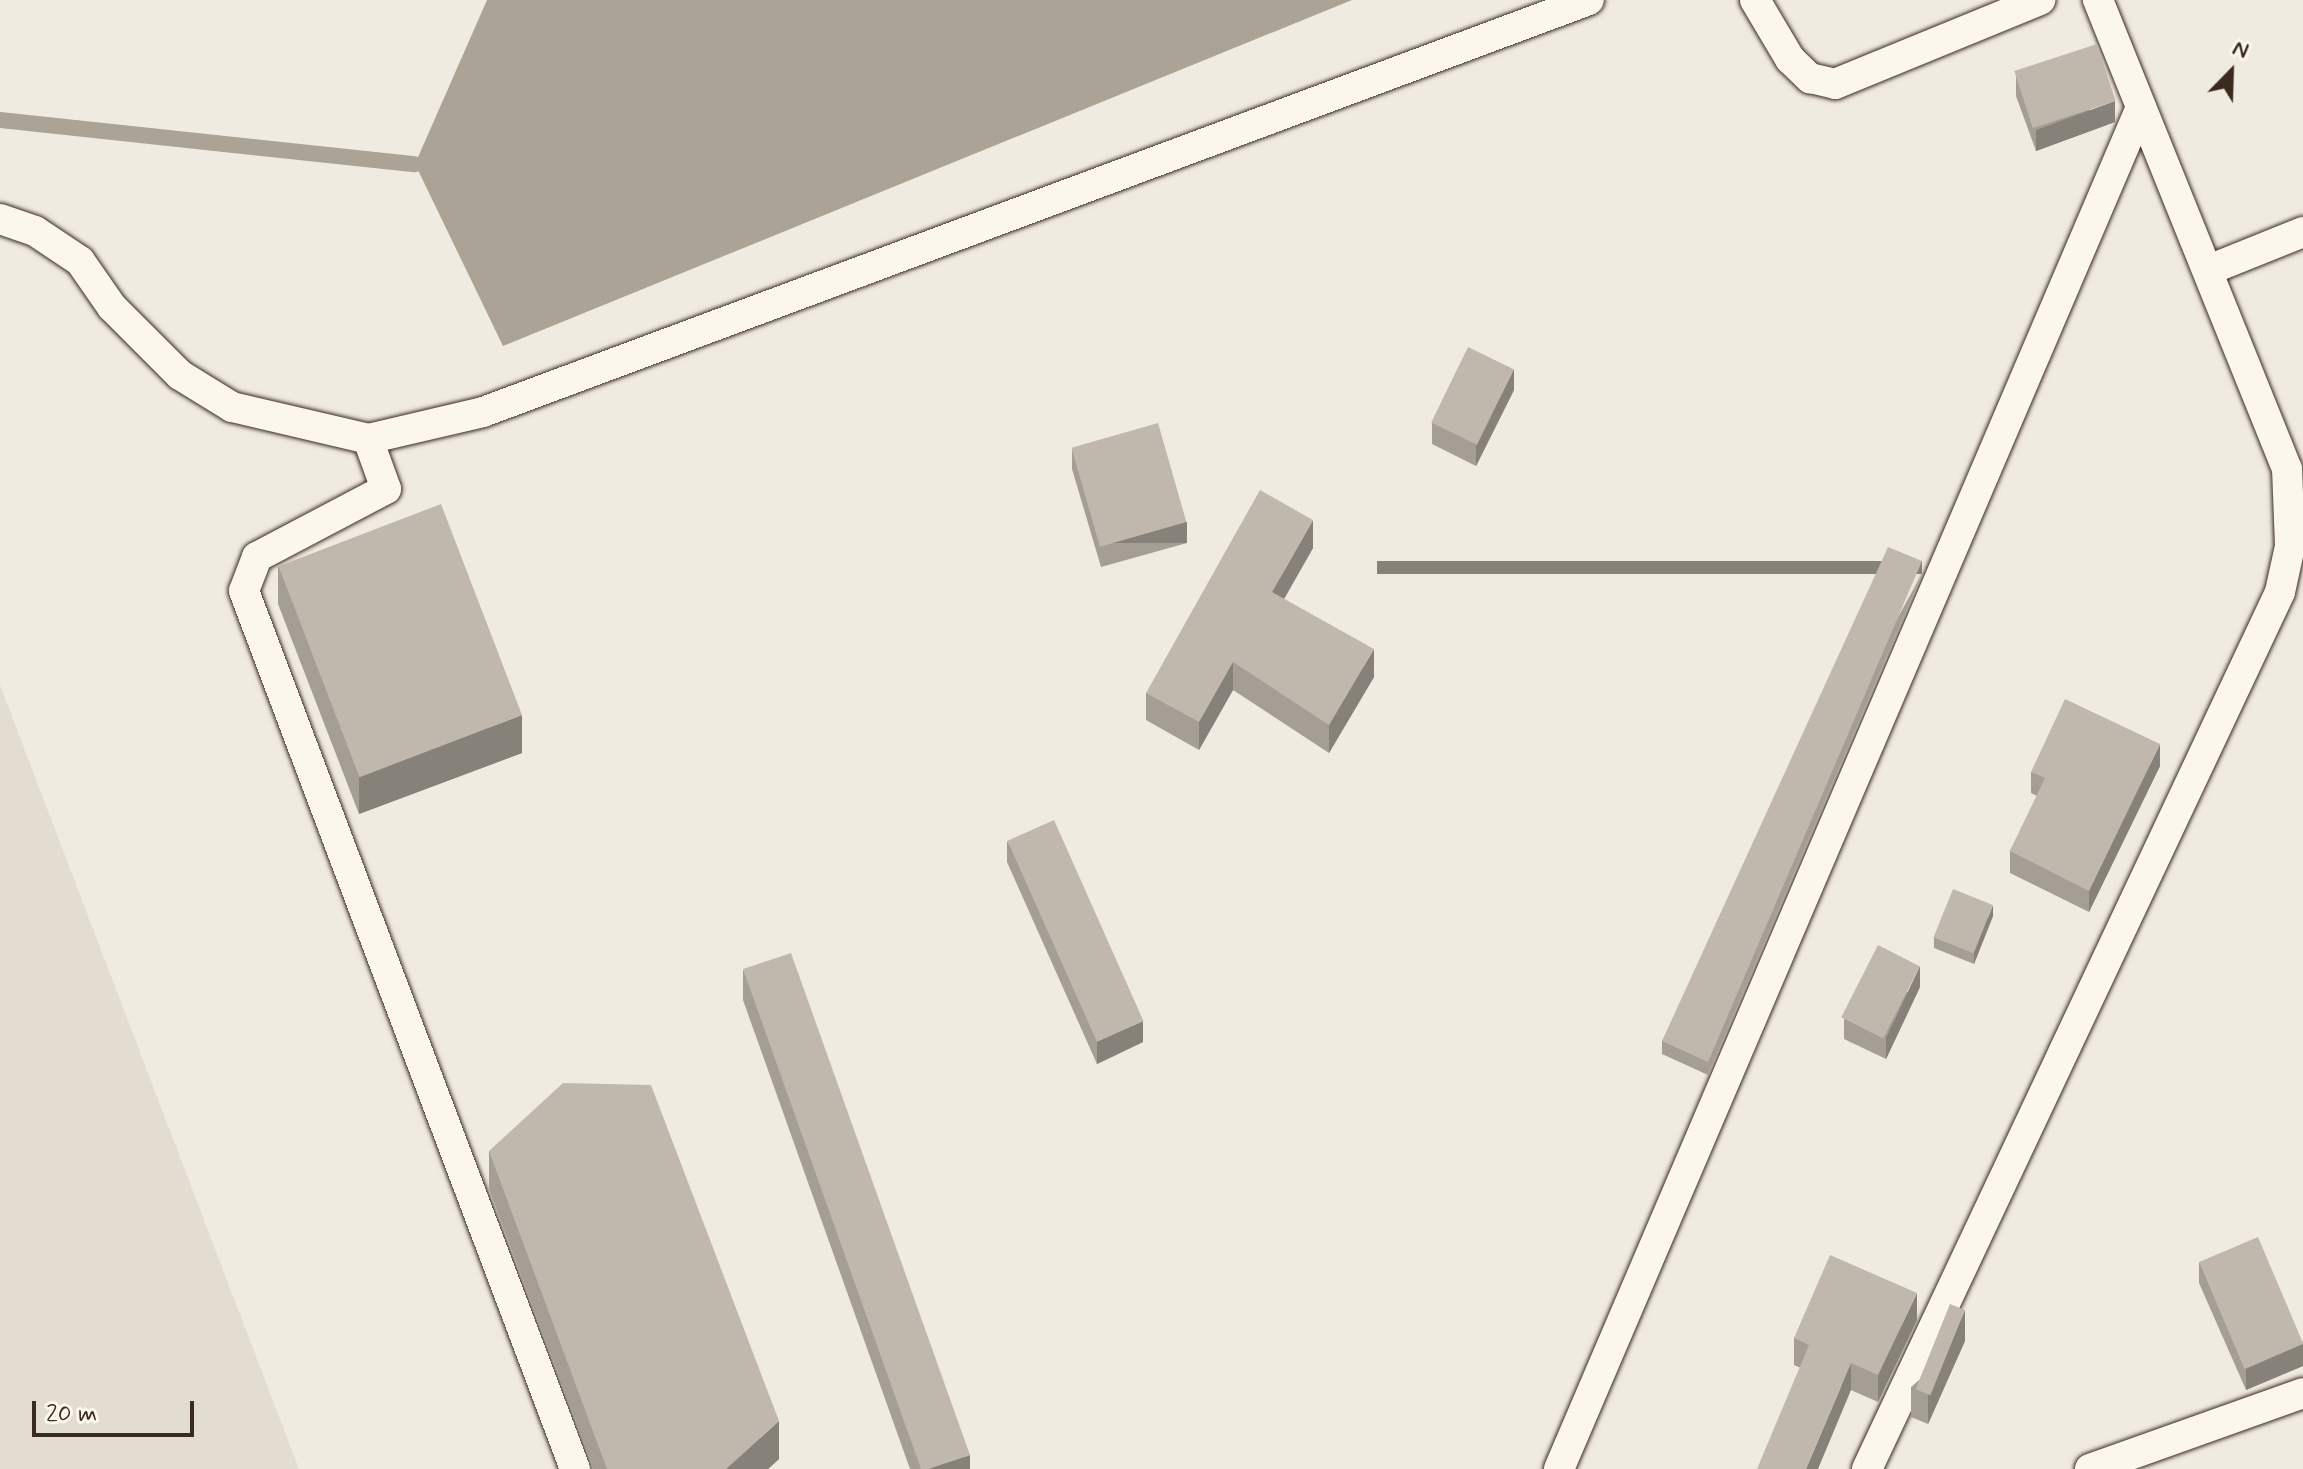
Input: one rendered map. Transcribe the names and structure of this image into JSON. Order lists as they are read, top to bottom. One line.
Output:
{"scale_bar":"20 m","north":"top right"}
